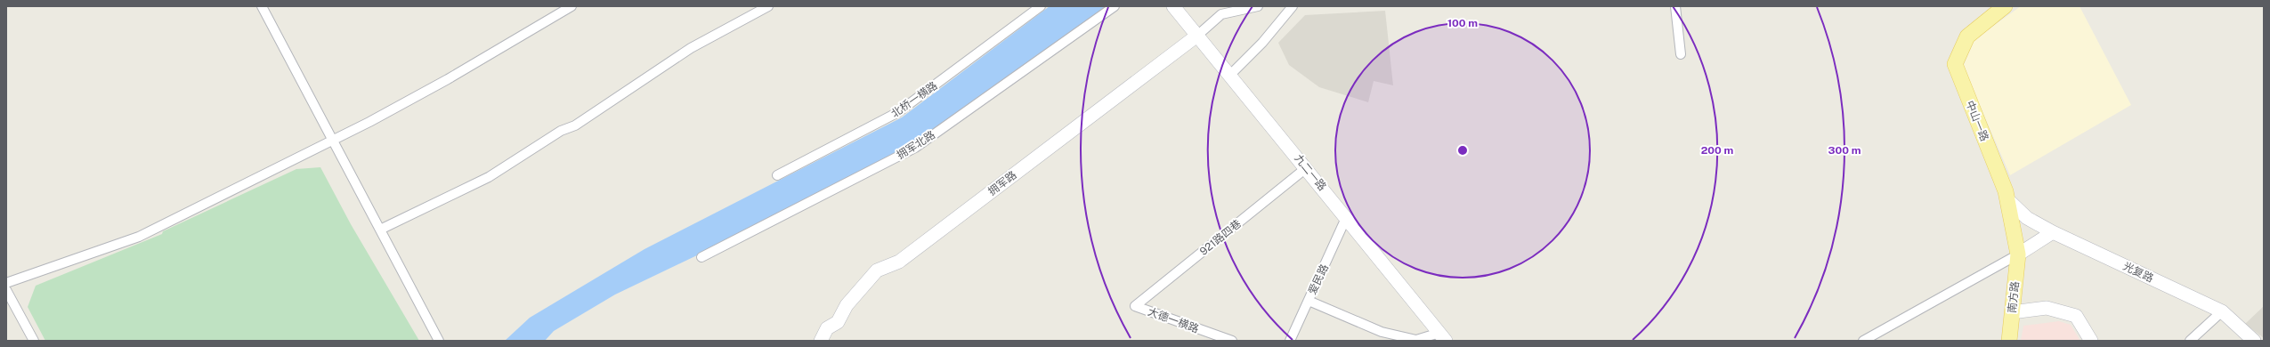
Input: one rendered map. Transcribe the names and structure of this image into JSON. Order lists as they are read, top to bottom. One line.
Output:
{"streets":{"main road":["中山一路","南方路"],"street":["北桥一横路","拥军北路","九二一路","拥军路","921路四巷","光复路","爱民路","大德一横路"]},"crossings":[["中山一路","光复路"],["中山一路","南方路"],["九二一路","拥军路"],["九二一路","921路四巷"],["九二一路","爱民路"],["921路四巷","大德一横路"]],"rings":["100 m","200 m","300 m"]}
